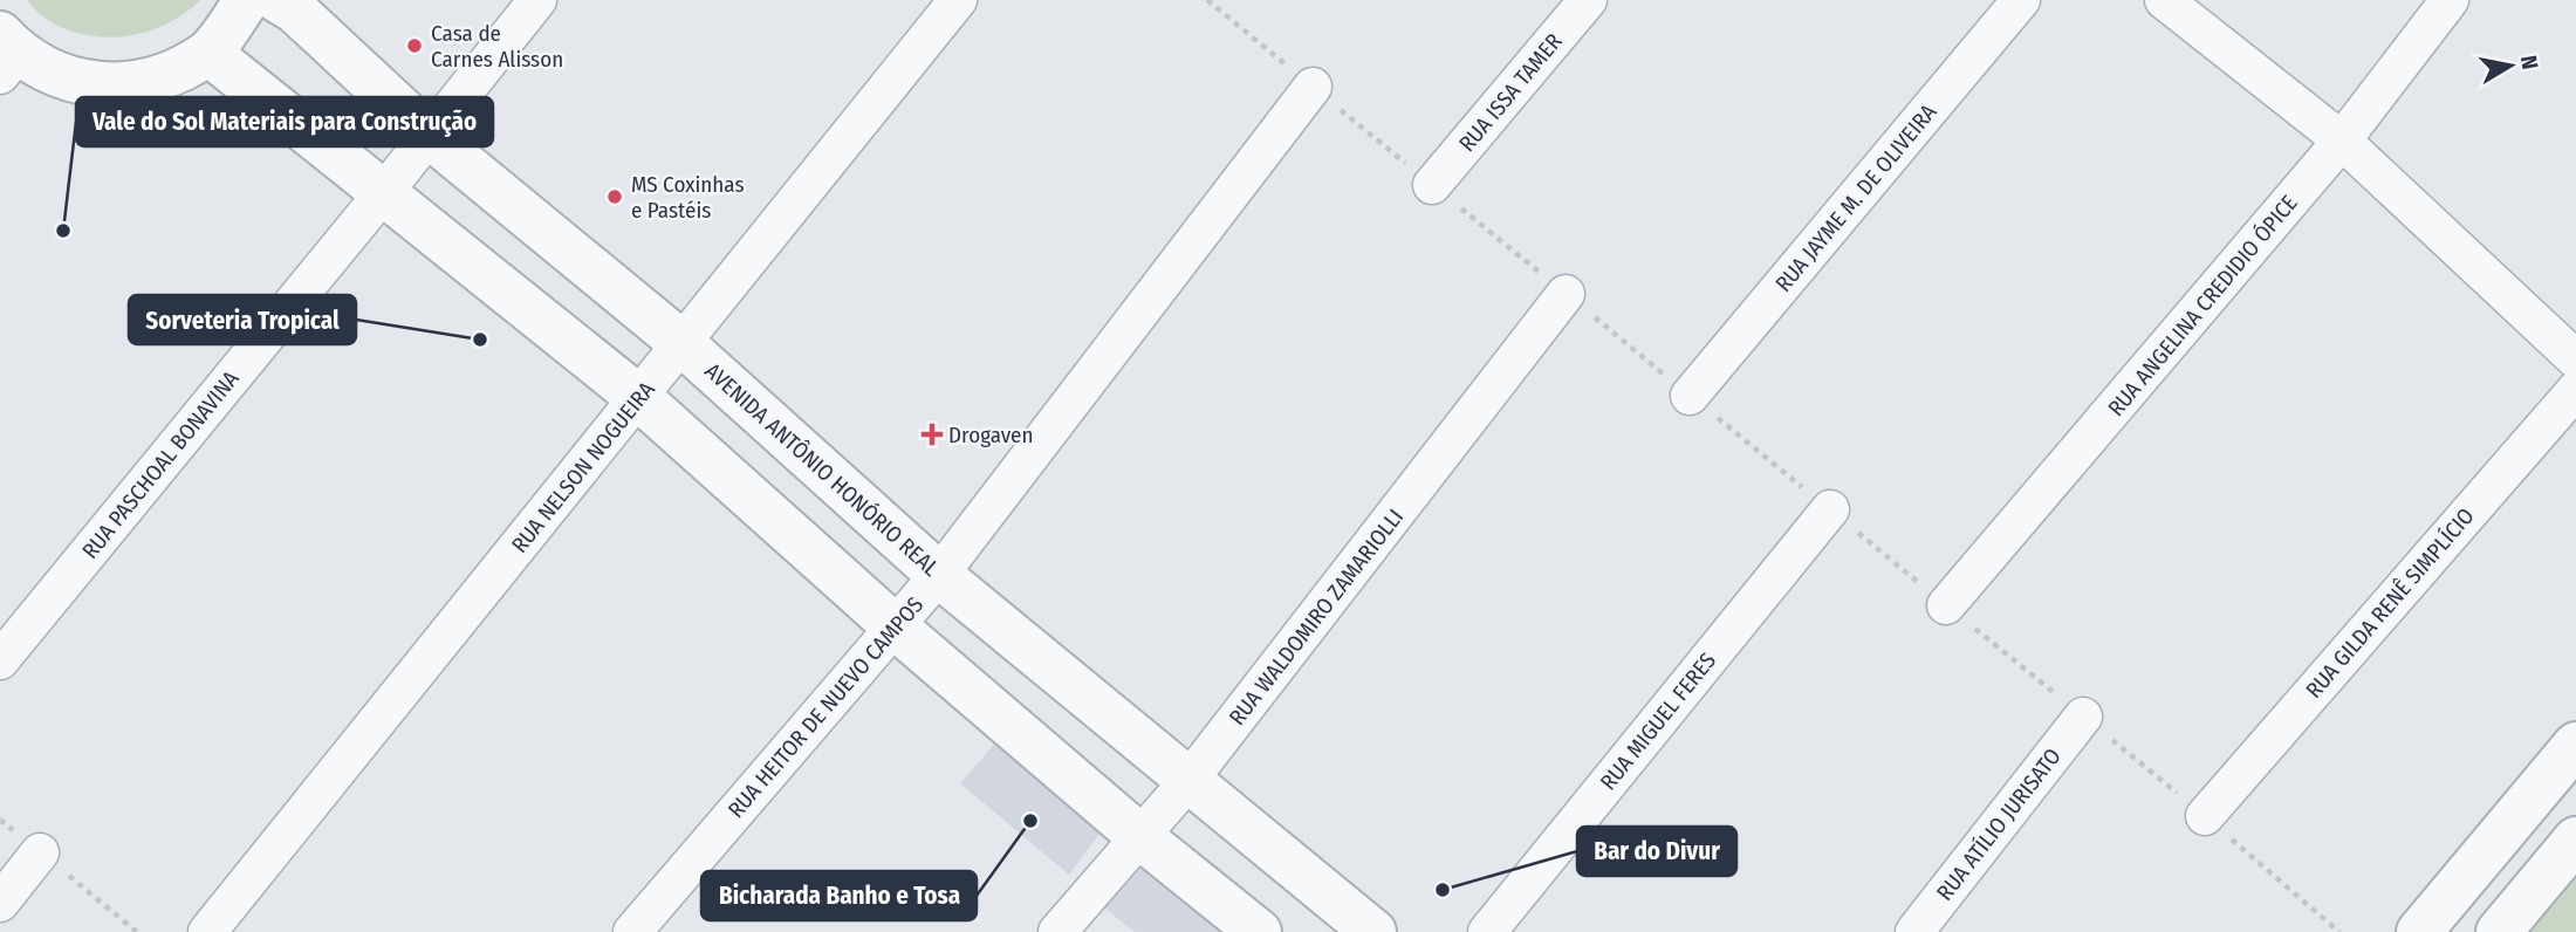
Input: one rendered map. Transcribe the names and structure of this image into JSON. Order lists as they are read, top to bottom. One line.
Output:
{"streets":{"street":["RUA ISSA TAMER","RUA JAYME M. DE OLIVEIRA","RUA ANGELINA CREDIDIO ÓPICE","RUA PASCHOAL BONAVINA","RUA NELSON NOGUEIRA","AVENIDA ANTÔNIO HONÓRIO REAL","RUA GILDA RENÊ SIMPLÍCIO","RUA WALDOMIRO ZAMARIOLLI","RUA HEITOR DE NUEVO CAMPOS","RUA MIGUEL FERES","RUA ATÍLIO JURISATO"]},"crossings":[["RUA PASCHOAL BONAVINA","AVENIDA ANTÔNIO HONÓRIO REAL"],["RUA NELSON NOGUEIRA","AVENIDA ANTÔNIO HONÓRIO REAL"],["AVENIDA ANTÔNIO HONÓRIO REAL","RUA WALDOMIRO ZAMARIOLLI"],["AVENIDA ANTÔNIO HONÓRIO REAL","RUA HEITOR DE NUEVO CAMPOS"]],"places":{"other":["Casa de Carnes Alisson","MS Coxinhas e Pastéis","Vale do Sol Materiais para Construção","Sorveteria Tropical","Bicharada Banho e Tosa","Bar do Divur"],"health":["Drogaven"]},"north":"right"}
